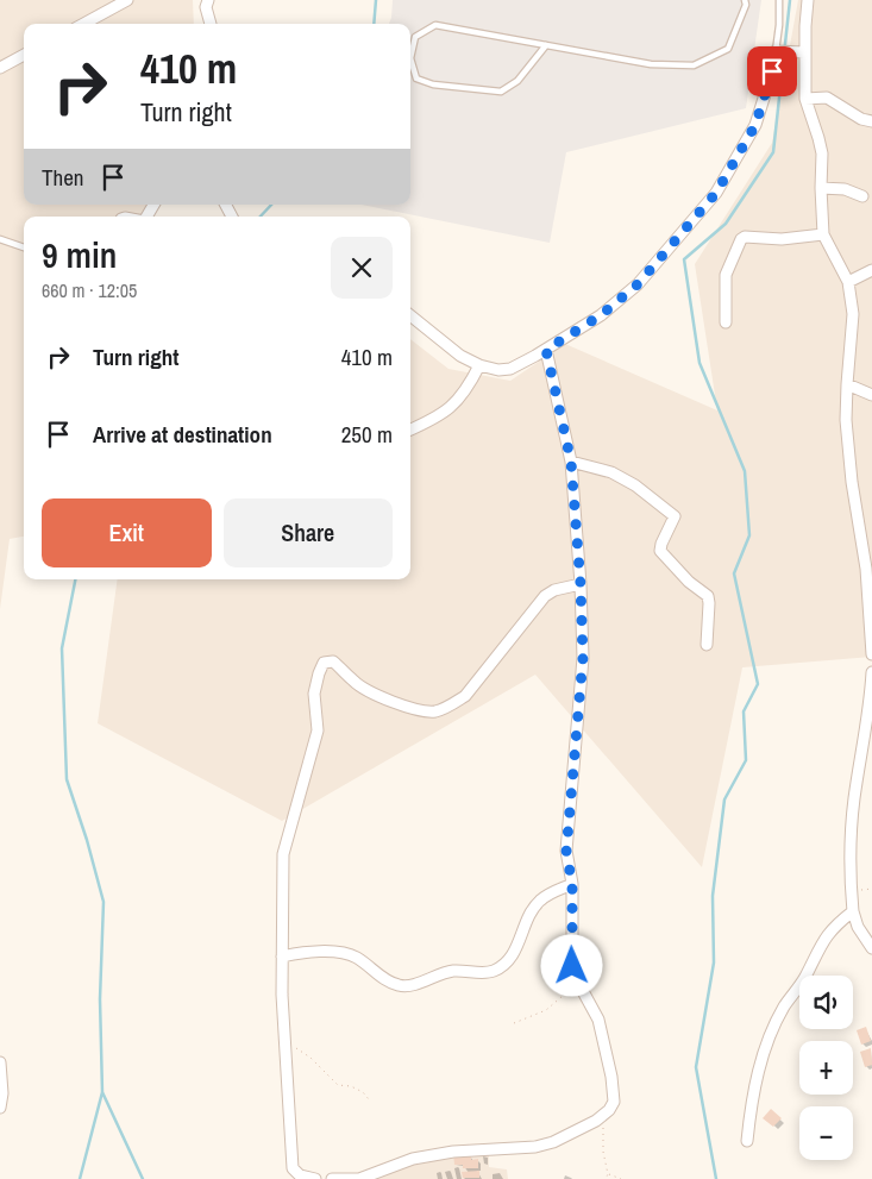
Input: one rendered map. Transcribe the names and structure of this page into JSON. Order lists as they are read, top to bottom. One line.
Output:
{"page":{"turn":["410 m","Turn right"],"then":"Then","heading":["9 min","660 m · 12:05"],"list":[{"name":"Turn right","value":"410 m"},{"name":"Arrive at destination","value":"250 m"}],"buttons":["Exit","Share"],"map_buttons":["+","−"]}}
